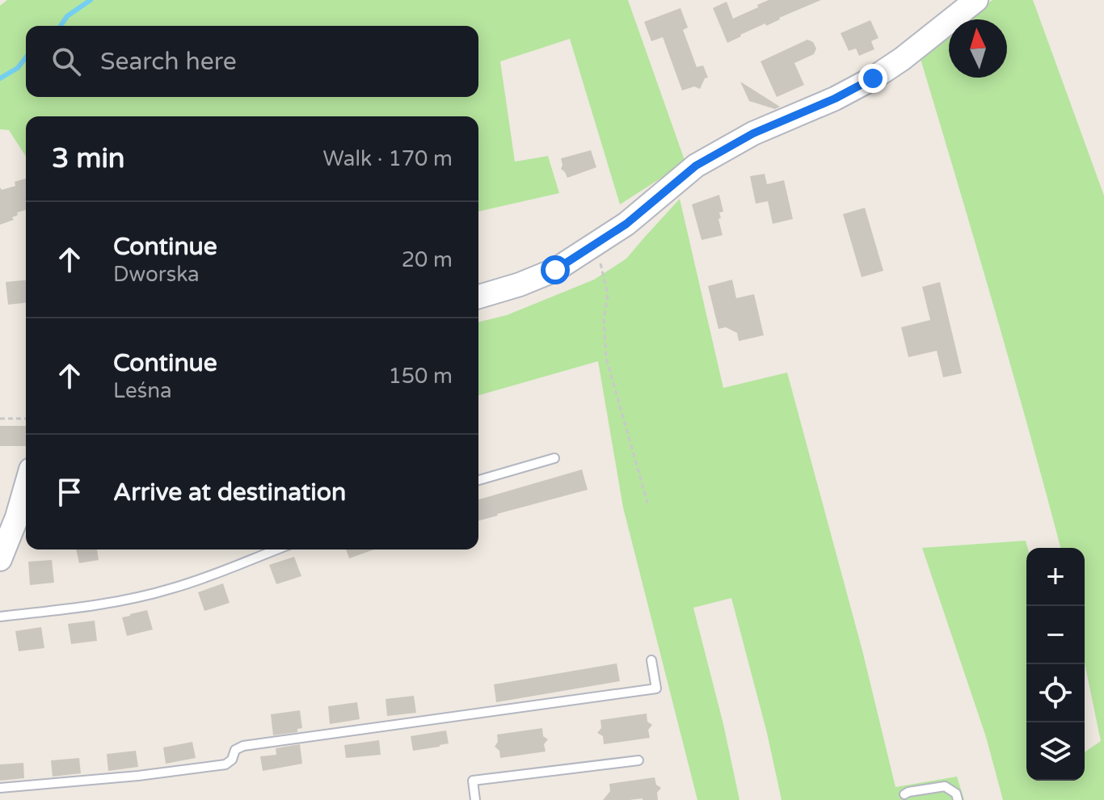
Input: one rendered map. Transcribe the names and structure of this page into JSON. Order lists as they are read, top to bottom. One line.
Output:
{"north":"top","page":{"search":"Search here","heading":["3 min","Walk · 170 m"],"list":[["Continue","Dworska","20 m"],["Continue","Leśna","150 m"],"Arrive at destination"],"map_buttons":["+","−"]}}
